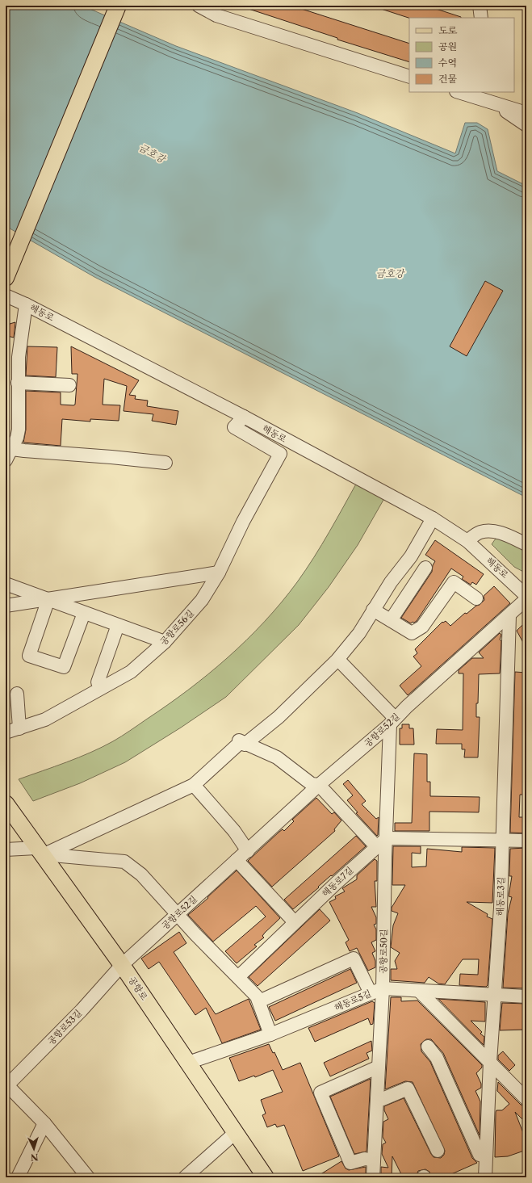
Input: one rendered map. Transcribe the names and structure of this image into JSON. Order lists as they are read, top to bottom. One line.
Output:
{"streets":{"main road":["공항로"],"street":["해동로","공항로56길","공항로52길","해동로7길","해동로3길","공항로50길","해동로5길","공항로53길"]},"crossings":[["해동로","공항로56길"],["공항로52길","해동로3길"],["공항로52길","공항로50길"],["공항로52길","공항로"],["공항로52길","공항로53길"],["해동로7길","공항로50길"],["해동로3길","해동로5길"],["공항로50길","해동로5길"],["공항로","해동로5길"],["공항로","공항로53길"]],"water":["금호강"],"legend":["도로","공원","수역","건물"],"north":"bottom"}
